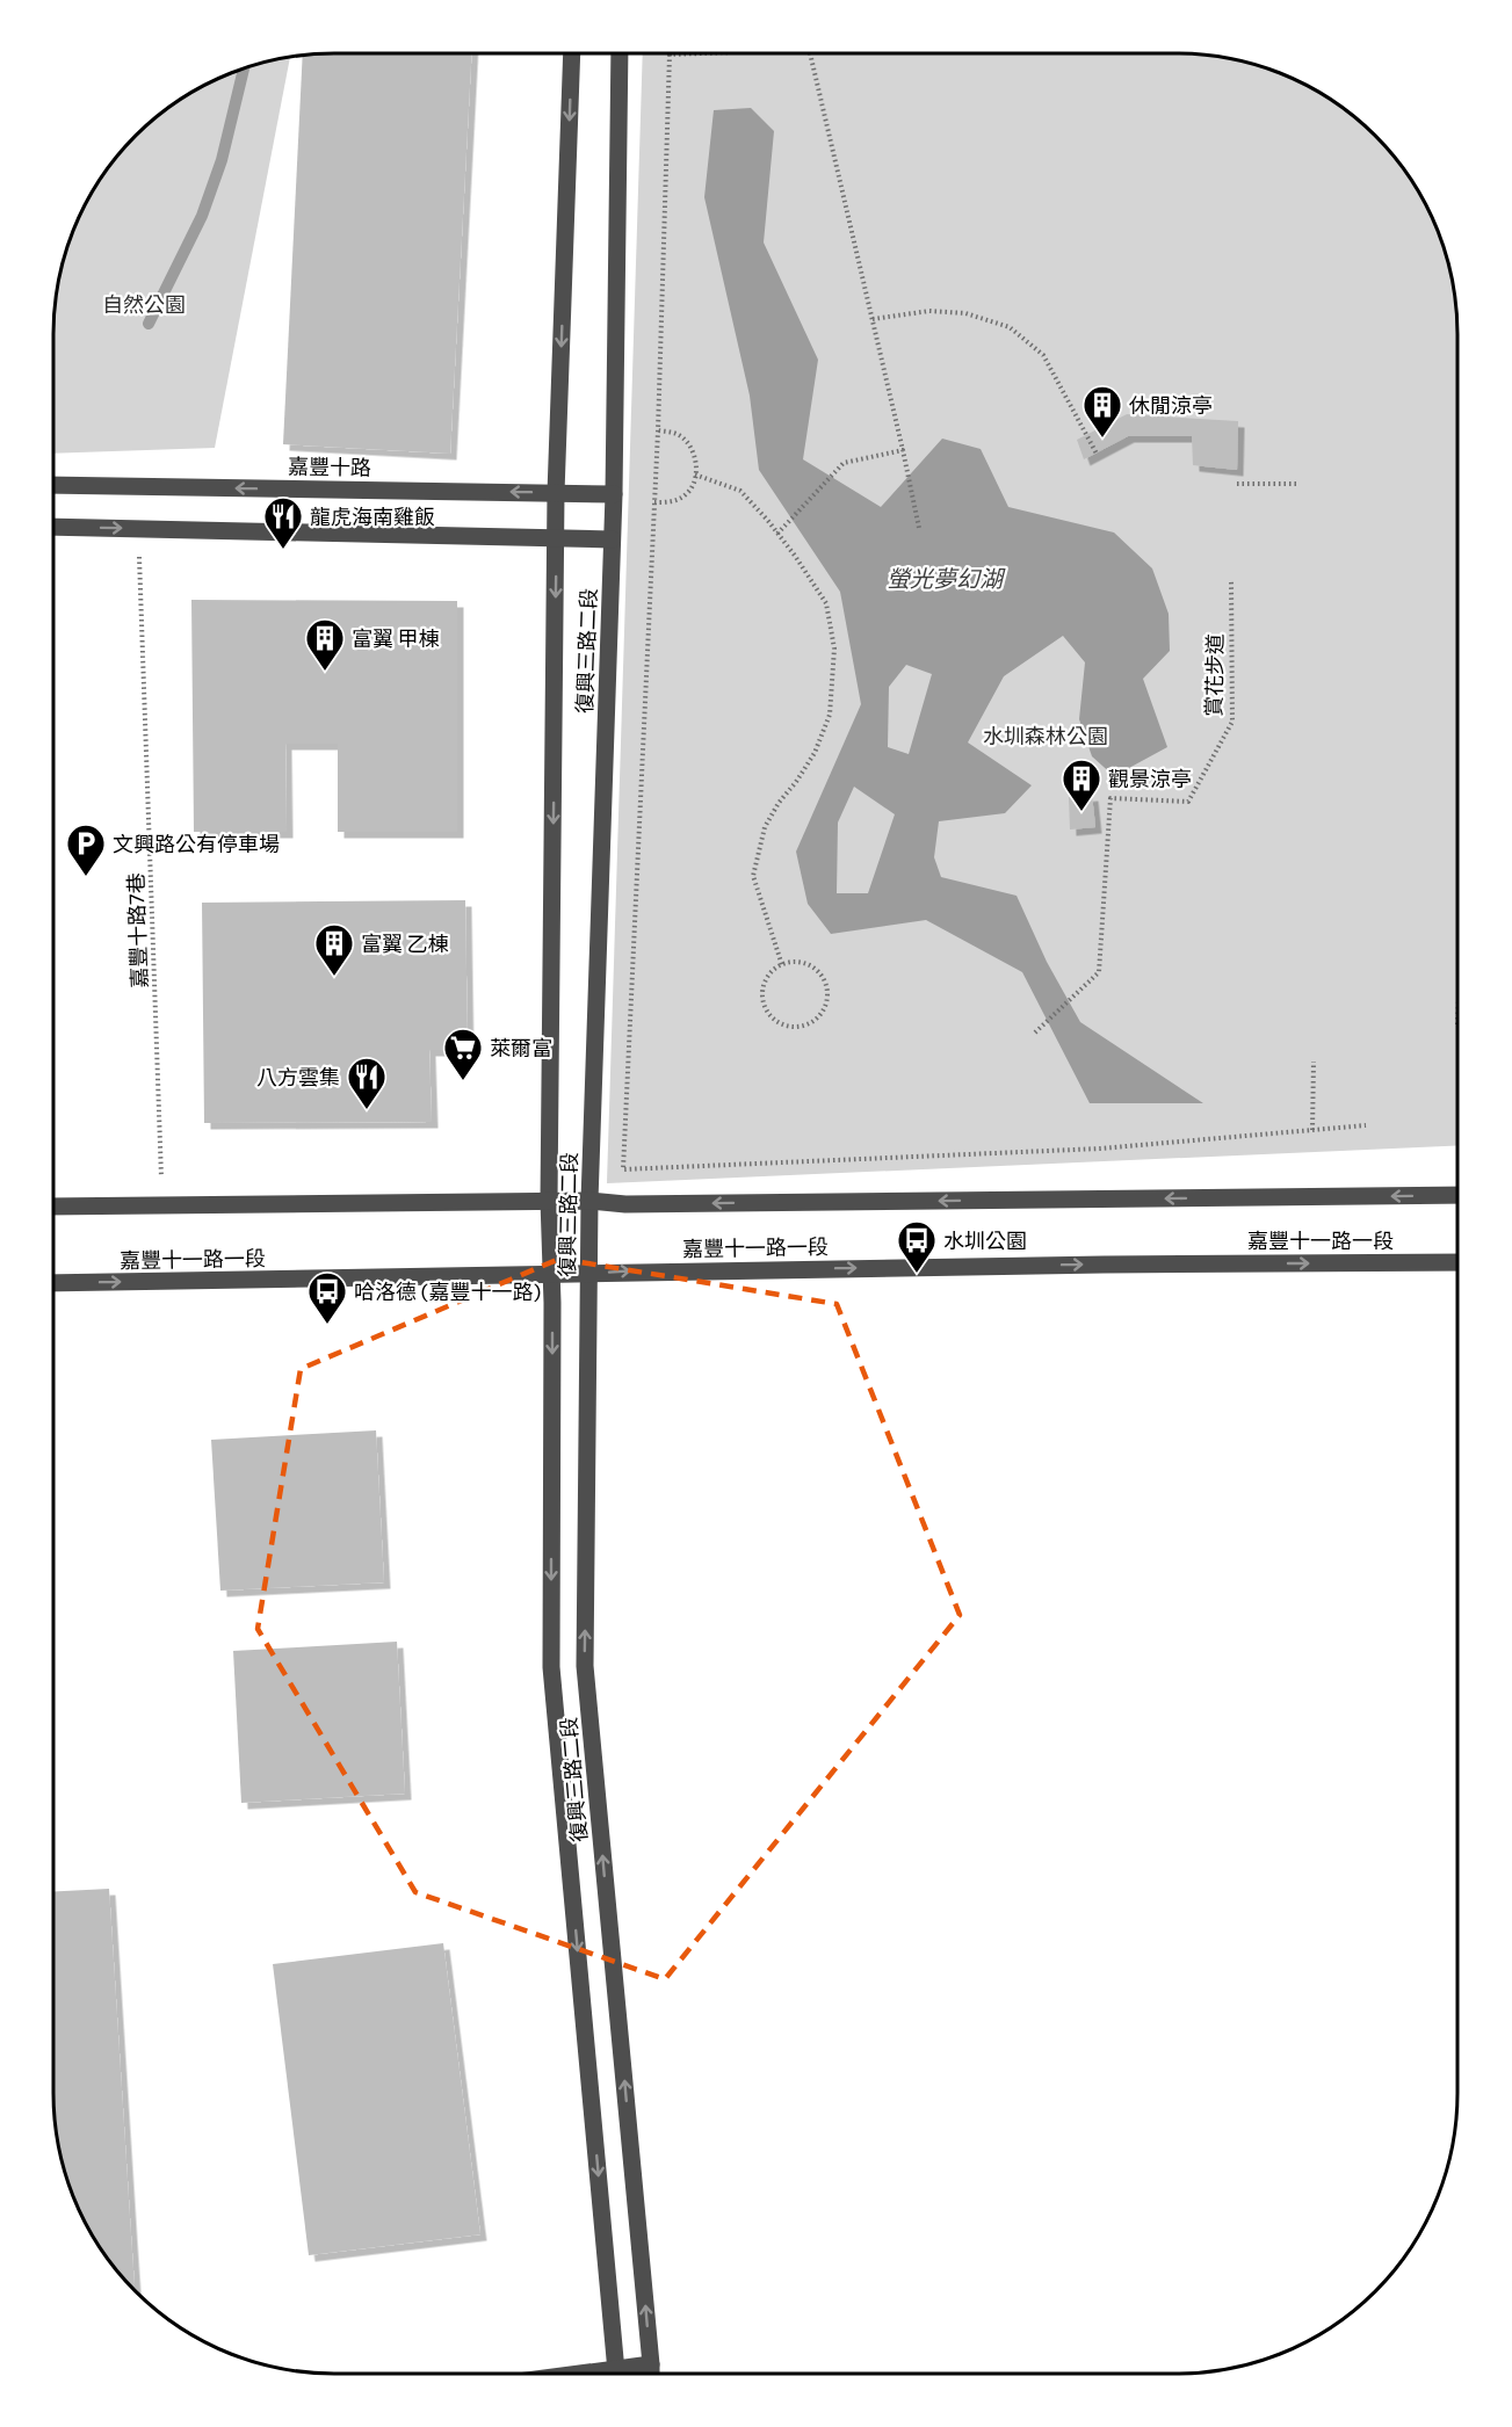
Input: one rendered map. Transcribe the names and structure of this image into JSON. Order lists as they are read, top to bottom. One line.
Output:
{"streets":{"street":["嘉豐十路","復興三路二段","嘉豐十一路一段"],"path":["賞花步道","嘉豐十路7巷"]},"crossings":[["嘉豐十路","復興三路二段"],["復興三路二段","嘉豐十一路一段"],["嘉豐十路7巷","嘉豐十一路一段"]],"water":["螢光夢幻湖"],"parks":["自然公園","水圳森林公園"],"places":{"building":["休閒涼亭","富翼 甲棟","觀景涼亭","富翼 乙棟"],"restaurant":["龍虎海南雞飯","八方雲集"],"parking":["文興路公有停車場"],"supermarket":["萊爾富"],"bus stop":["水圳公園","哈洛德 (嘉豐十一路)"]}}
